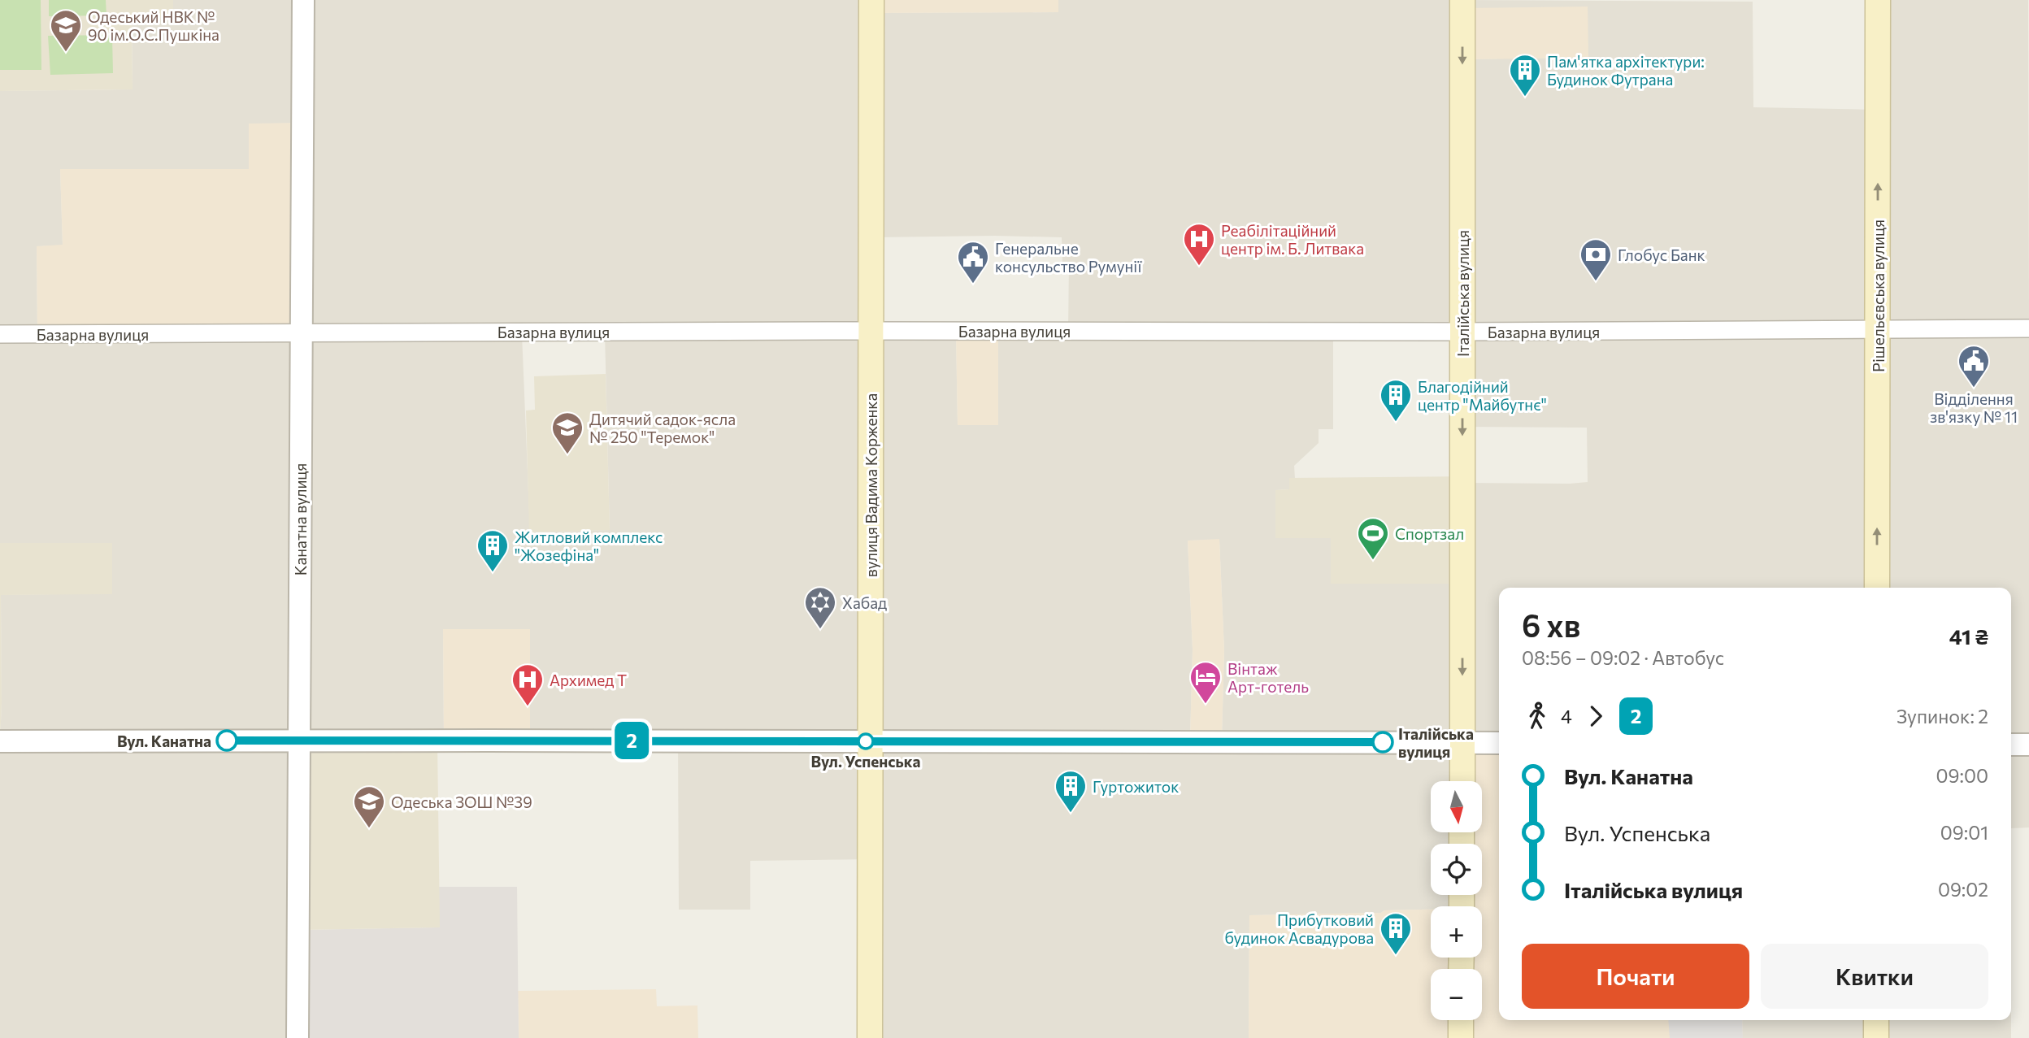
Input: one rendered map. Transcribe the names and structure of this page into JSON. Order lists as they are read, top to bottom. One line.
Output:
{"streets":{"main road":["Італійська вулиця","Рішельєвська вулиця","вулиця Вадима Корженка"],"street":["Базарна вулиця","Канатна вулиця"]},"crossings":[["Італійська вулиця","Базарна вулиця"],["Рішельєвська вулиця","Базарна вулиця"],["Базарна вулиця","вулиця Вадима Корженка"],["Базарна вулиця","Канатна вулиця"]],"one_way":["Італійська вулиця","Рішельєвська вулиця"],"places":{"school or university":["Одеський НВК № 90 ім.О.С.Пушкіна","Дитячий садок-ясла № 250 \"Теремок\"","Одеська ЗОШ №39"],"building":["Пам'ятка архітектури: Будинок Футрана","Благодійний центр \"Майбутнє\"","Житловий комплекс \"Жозефіна\"","Гуртожиток","Прибутковий будинок Асвадурова"],"hospital":["Реабілітаційний центр ім. Б. Литвака","Архимед Т"],"bank":["Глобус Банк"],"public building":["Генеральне консульство Румунії","Відділення зв'язку № 11"],"sports":["Спортзал"],"synagogue":["Хабад"],"hotel":["Вінтаж Арт-готель"],"other":["Вул. Канатна","Вул. Успенська","Італійська вулиця"]},"lines":["bus line 2"],"north":"bottom","page":{"on_map":"2","heading":["6 хв","08:56 – 09:02 · Автобус","41 ₴"],"legs":["4","2","Зупинок: 2"],"list":[{"name":"Вул. Канатна","value":"09:00"},{"name":"Вул. Успенська","value":"09:01"},{"name":"Італійська вулиця","value":"09:02"}],"map_buttons":["+","−"],"buttons":["Почати","Квитки"]}}
